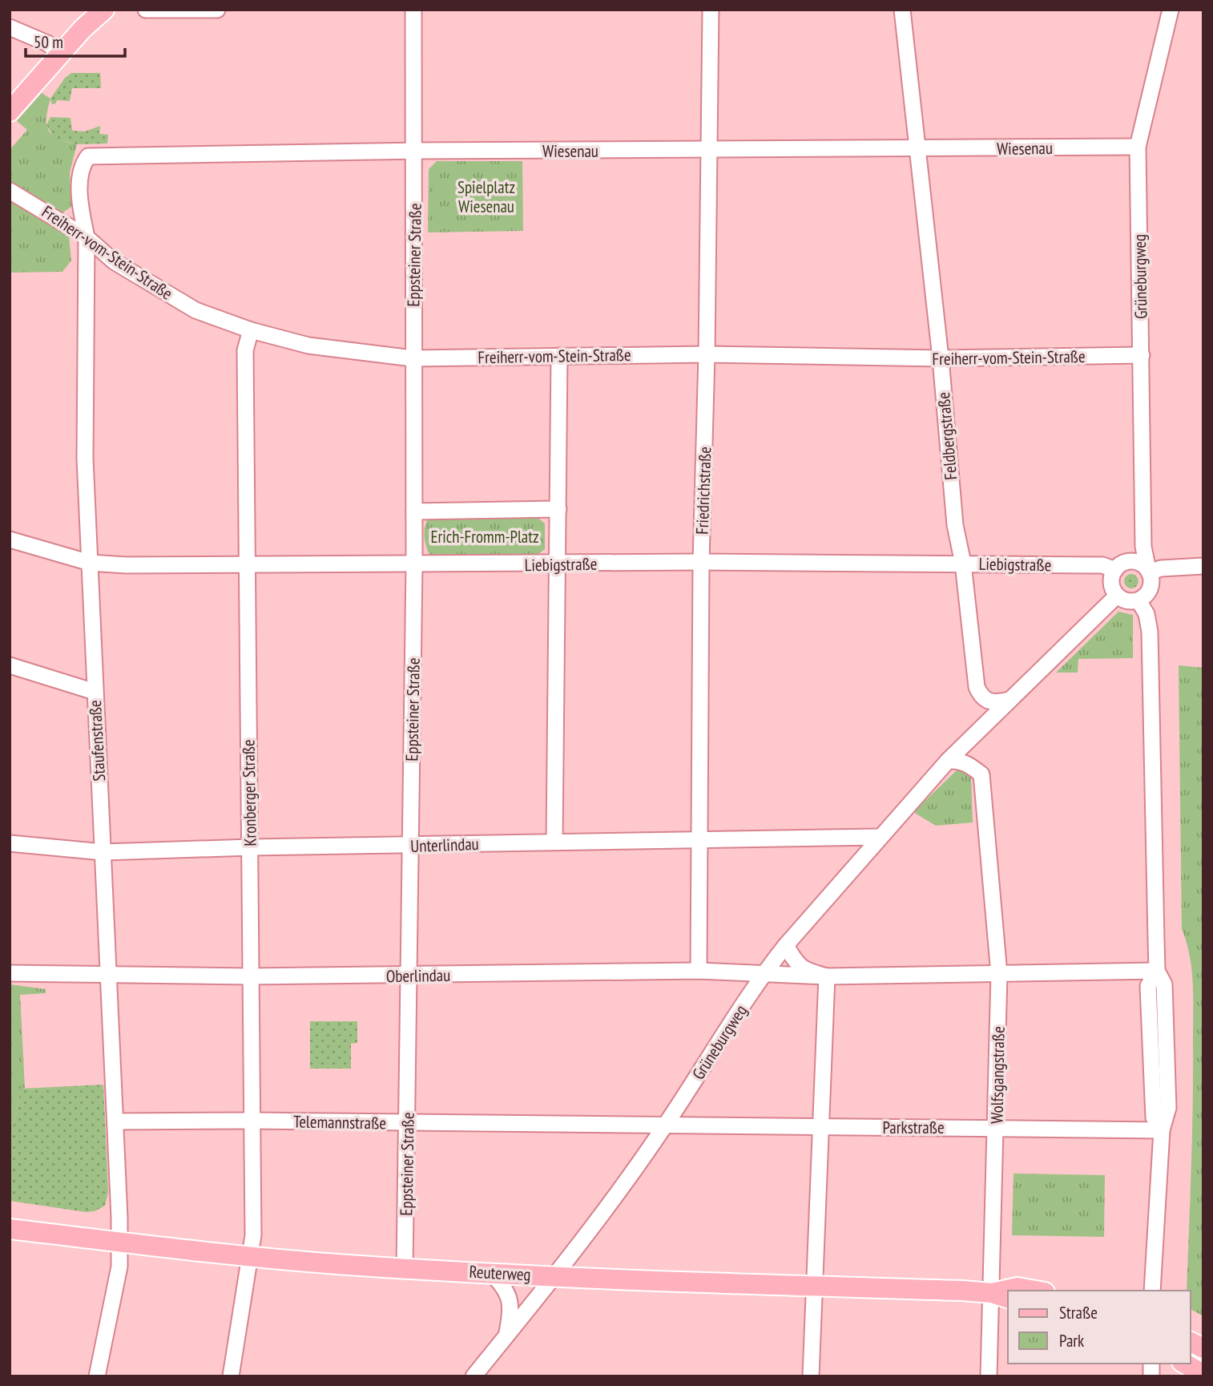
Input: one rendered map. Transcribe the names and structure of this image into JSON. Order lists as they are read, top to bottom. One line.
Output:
{"streets":{"main road":["Reuterweg"],"street":["Wiesenau","Freiherr-vom-Stein-Straße","Eppsteiner Straße","Grüneburgweg","Feldbergstraße","Friedrichstraße","Liebigstraße","Staufenstraße","Kronberger Straße","Unterlindau","Oberlindau","Wolfsgangstraße","Telemannstraße","Parkstraße"]},"crossings":[["Wiesenau","Freiherr-vom-Stein-Straße"],["Wiesenau","Eppsteiner Straße"],["Wiesenau","Grüneburgweg"],["Wiesenau","Feldbergstraße"],["Wiesenau","Friedrichstraße"],["Wiesenau","Staufenstraße"],["Freiherr-vom-Stein-Straße","Eppsteiner Straße"],["Freiherr-vom-Stein-Straße","Grüneburgweg"],["Freiherr-vom-Stein-Straße","Feldbergstraße"],["Freiherr-vom-Stein-Straße","Friedrichstraße"],["Freiherr-vom-Stein-Straße","Staufenstraße"],["Freiherr-vom-Stein-Straße","Kronberger Straße"],["Eppsteiner Straße","Liebigstraße"],["Eppsteiner Straße","Unterlindau"],["Eppsteiner Straße","Oberlindau"],["Eppsteiner Straße","Telemannstraße"],["Eppsteiner Straße","Reuterweg"],["Grüneburgweg","Feldbergstraße"],["Grüneburgweg","Liebigstraße"],["Grüneburgweg","Unterlindau"],["Grüneburgweg","Oberlindau"],["Grüneburgweg","Wolfsgangstraße"],["Grüneburgweg","Telemannstraße"],["Grüneburgweg","Parkstraße"],["Grüneburgweg","Reuterweg"],["Feldbergstraße","Liebigstraße"],["Friedrichstraße","Liebigstraße"],["Friedrichstraße","Unterlindau"],["Friedrichstraße","Oberlindau"],["Liebigstraße","Staufenstraße"],["Liebigstraße","Kronberger Straße"],["Staufenstraße","Unterlindau"],["Staufenstraße","Oberlindau"],["Staufenstraße","Telemannstraße"],["Staufenstraße","Reuterweg"],["Kronberger Straße","Unterlindau"],["Kronberger Straße","Oberlindau"],["Kronberger Straße","Telemannstraße"],["Kronberger Straße","Reuterweg"],["Oberlindau","Wolfsgangstraße"],["Wolfsgangstraße","Parkstraße"],["Wolfsgangstraße","Reuterweg"],["Telemannstraße","Parkstraße"]],"parks":["Spielplatz Wiesenau","Erich-Fromm-Platz"],"legend":["Straße","Park"],"scale_bar":"50 m"}
